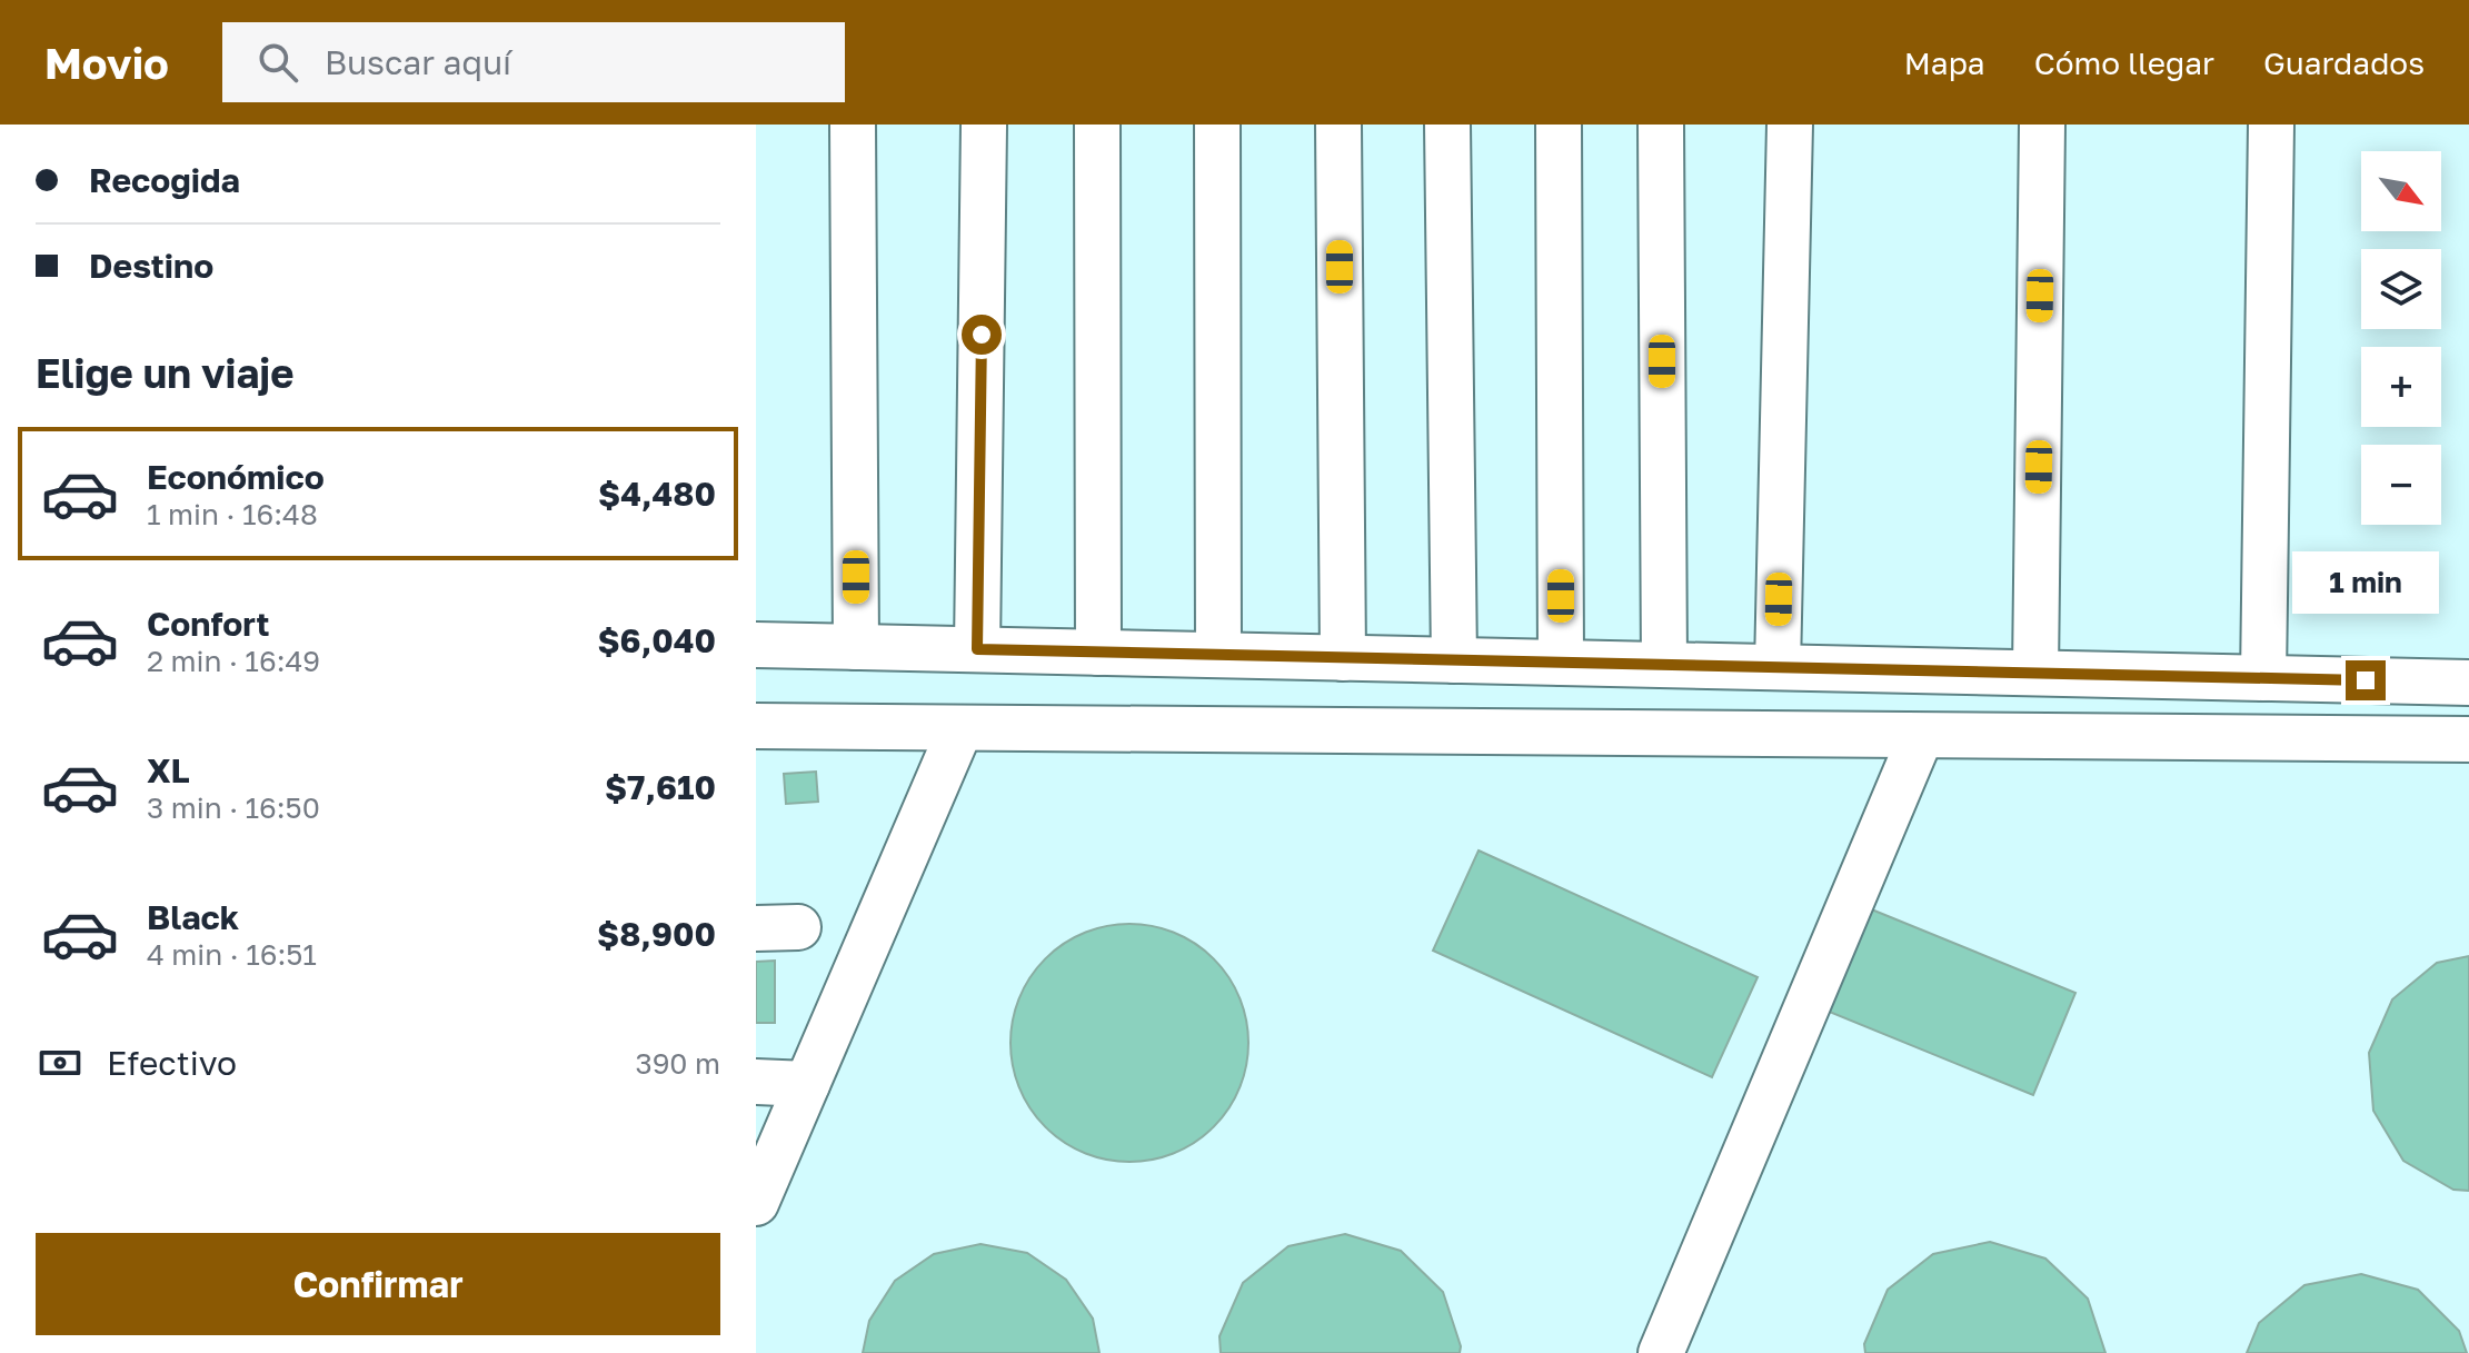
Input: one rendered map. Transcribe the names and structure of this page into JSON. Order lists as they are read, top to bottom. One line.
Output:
{"north":"bottom right","page":{"header":"Movio","search":"Buscar aquí","nav":["Mapa","Cómo llegar","Guardados"],"banner":["Recogida","Destino"],"map_buttons":["+","−"],"heading":"Elige un viaje","list":[{"name":"Económico","note":"1 min · 16:48","value":"$4,480"},{"name":"Confort","note":"2 min · 16:49","value":"$6,040"},{"name":"XL","note":"3 min · 16:50","value":"$7,610"},{"name":"Black","note":"4 min · 16:51","value":"$8,900"}],"bubble":"1 min","pay":["Efectivo","390 m"],"buttons":"Confirmar"}}
